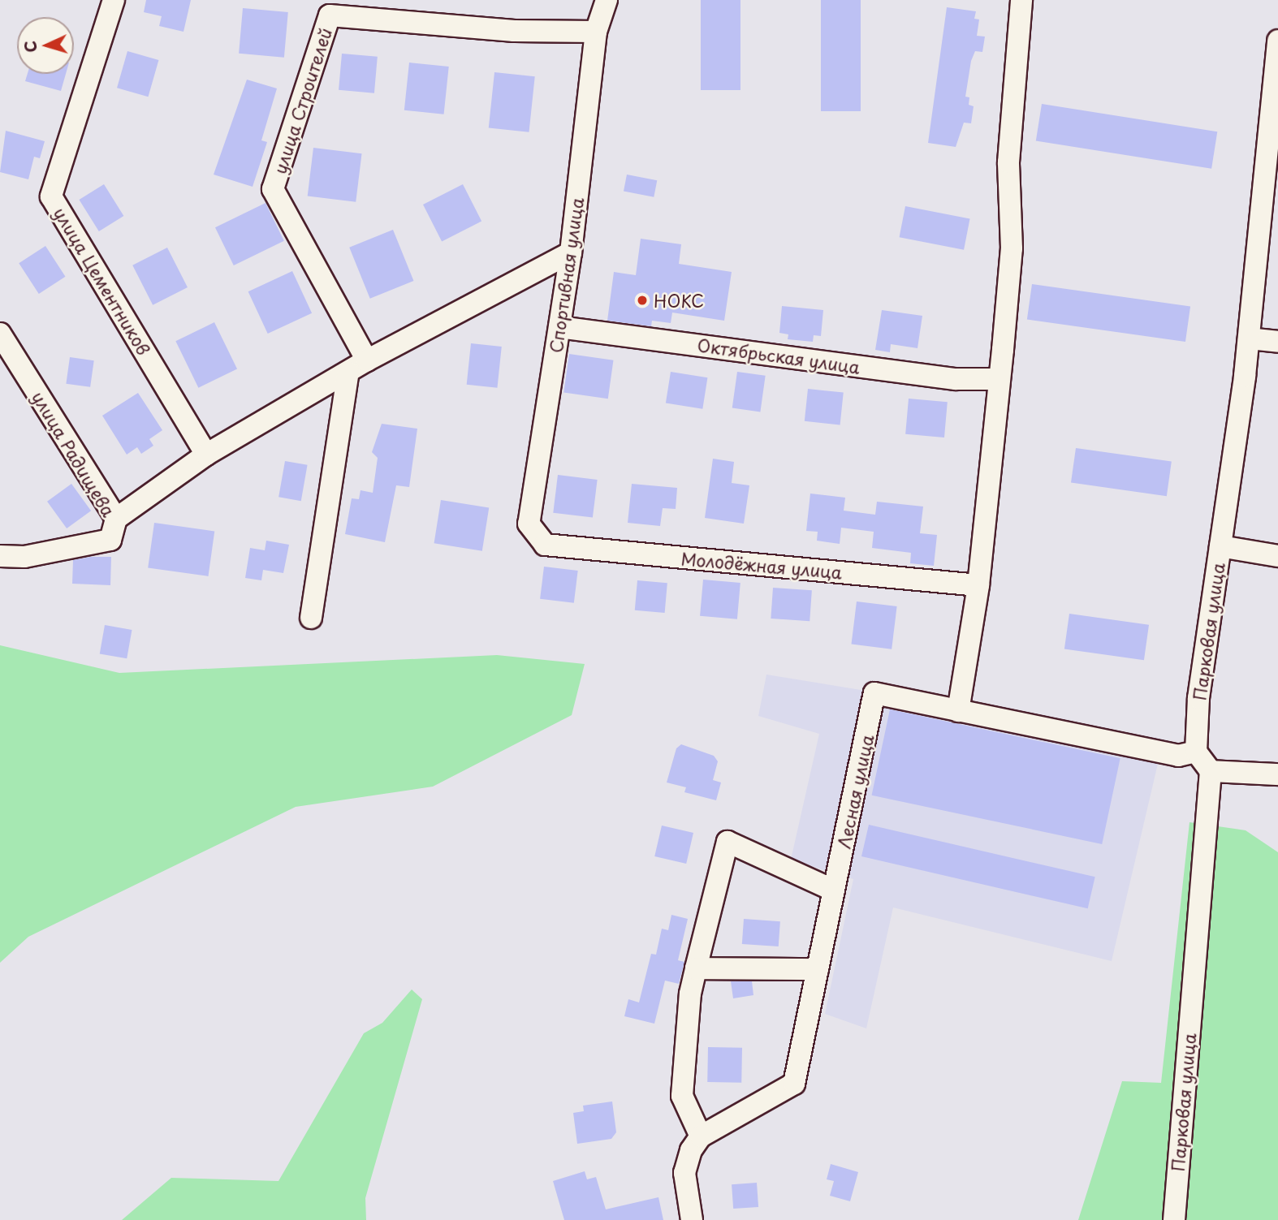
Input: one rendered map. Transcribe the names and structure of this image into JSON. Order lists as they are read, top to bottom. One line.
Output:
{"streets":{"street":["улица Строителей","Спортивная улица","улица Цементников","Октябрьская улица","улица Радищева","Молодёжная улица","Парковая улица","Лесная улица"]},"crossings":[["улица Строителей","Спортивная улица"],["Спортивная улица","Октябрьская улица"],["Спортивная улица","Молодёжная улица"]],"places":["НОКС"],"north":"left"}
